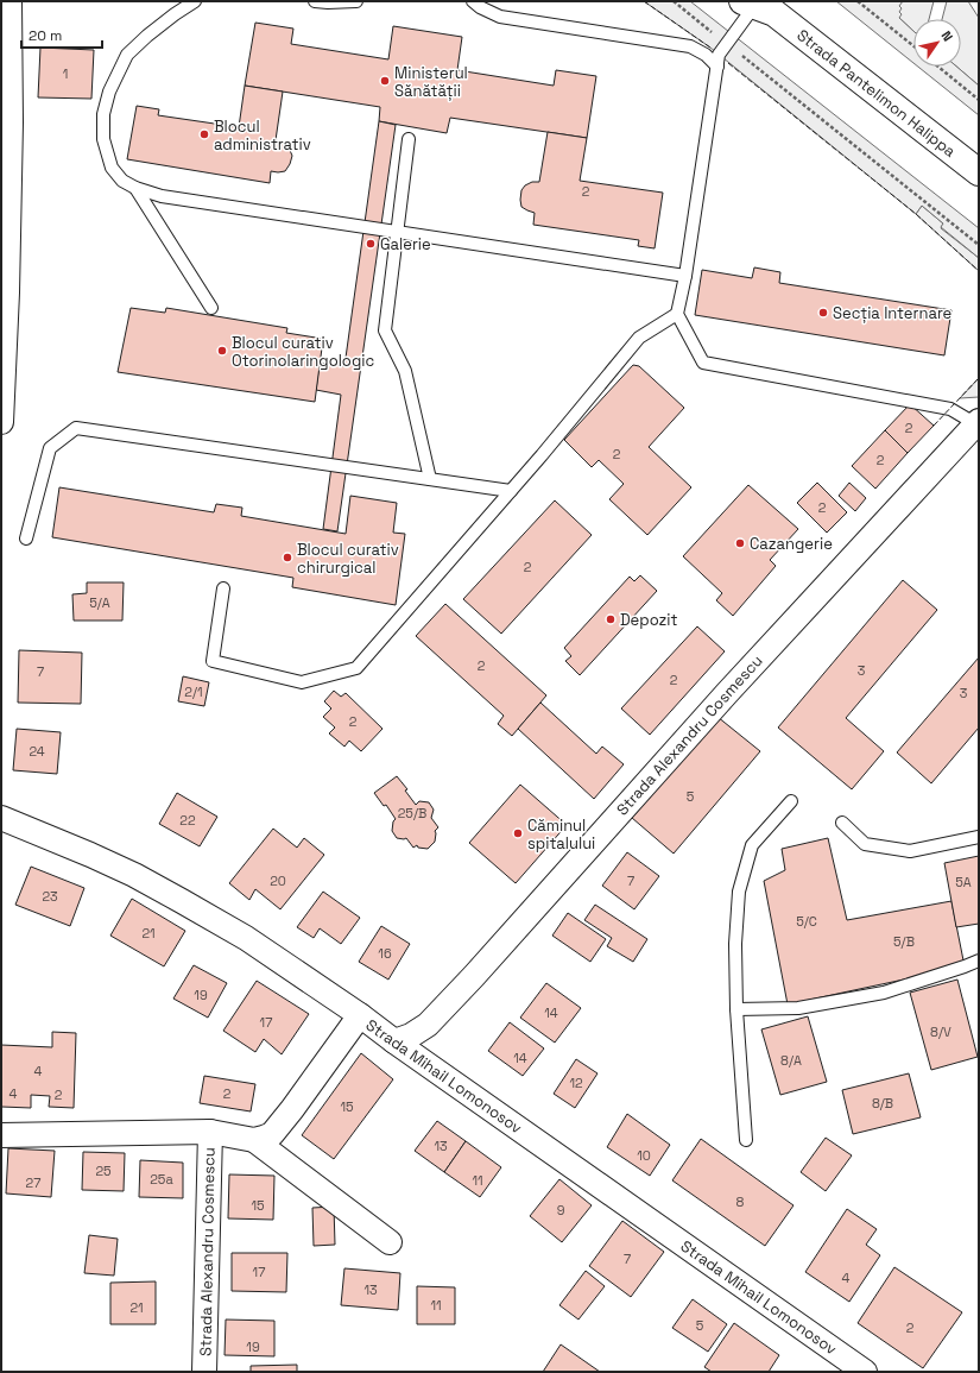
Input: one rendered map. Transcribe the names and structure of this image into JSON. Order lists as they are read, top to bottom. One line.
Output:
{"streets":{"main road":["Strada Pantelimon Halippa"],"street":["Strada Alexandru Cosmescu","Strada Mihail Lomonosov"]},"crossings":[["Strada Alexandru Cosmescu","Strada Mihail Lomonosov"]],"places":["Ministerul Sănătății","Blocul administrativ","Galerie","Secția Internare","Blocul curativ Otorinolaringologic","Cazangerie","Blocul curativ chirurgical","Depozit","Căminul spitalului"],"house_numbers":["1","2","2","2","2","2","2","5/A","2","3","7","2","2/1","3","2","24","5","25/B","22","20","7","5A","23","5/C","21","5/B","16","19","14","17","8/V","14","8/A","4","12","4","2","2","8/B","15","13","10","25","25a","11","27","8","15","9","7","17","4","13","11","21","5","2","19"],"scale_bar":"20 m","north":"top right"}
